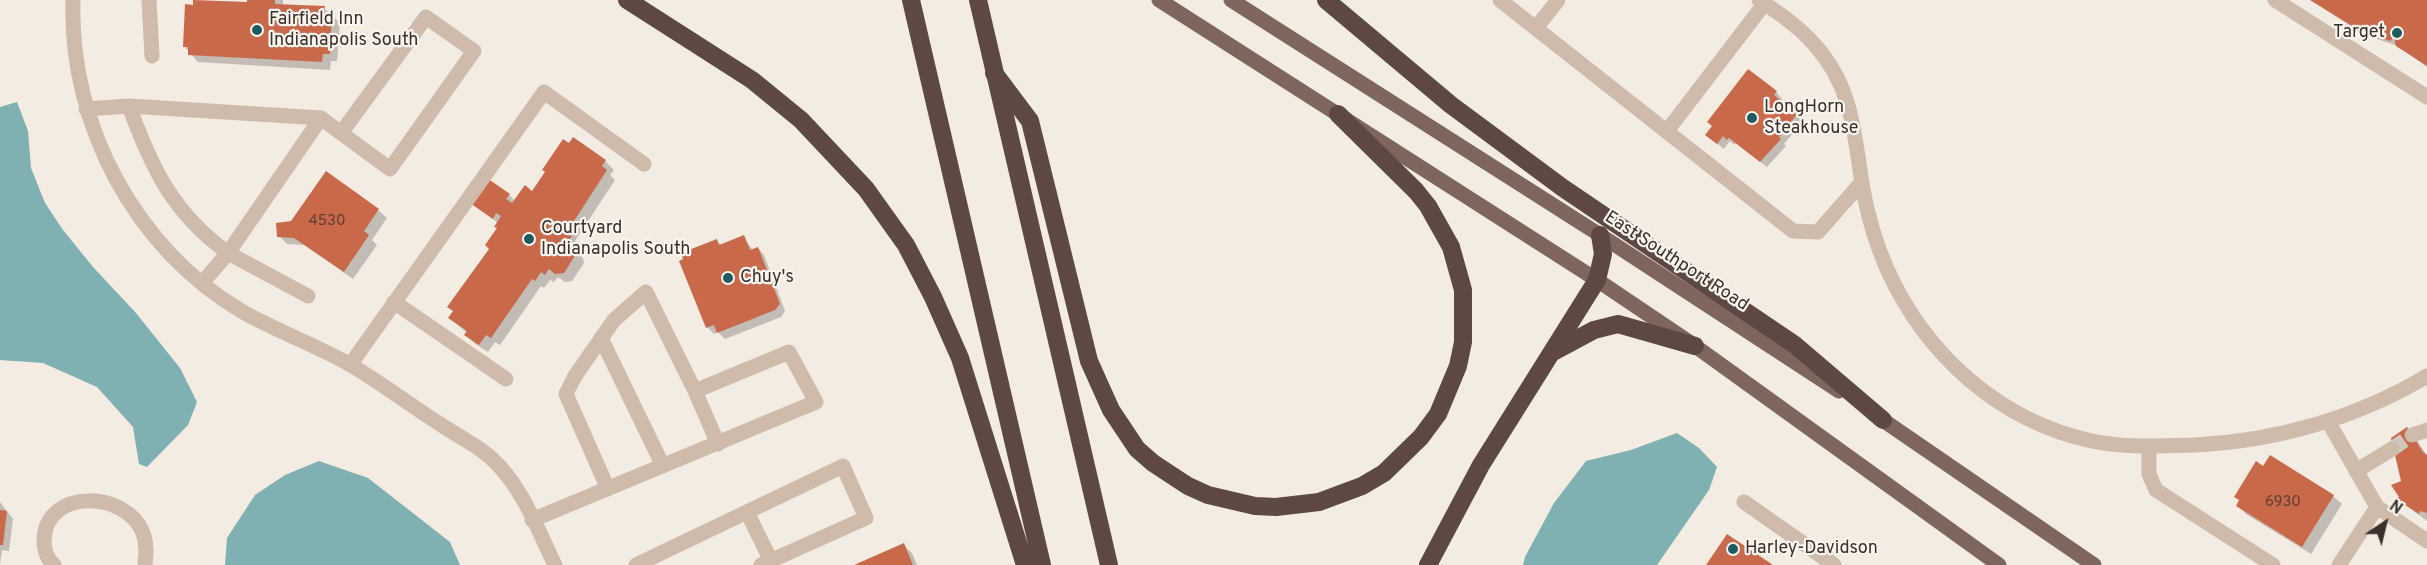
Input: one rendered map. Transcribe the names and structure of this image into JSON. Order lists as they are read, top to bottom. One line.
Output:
{"streets":{"main road":["East Southport Road"]},"places":["Fairfield Inn Indianapolis South","Target","LongHorn Steakhouse","Courtyard Indianapolis South","Chuy's","Harley-Davidson"],"house_numbers":["4530","6930"],"north":"top right"}
